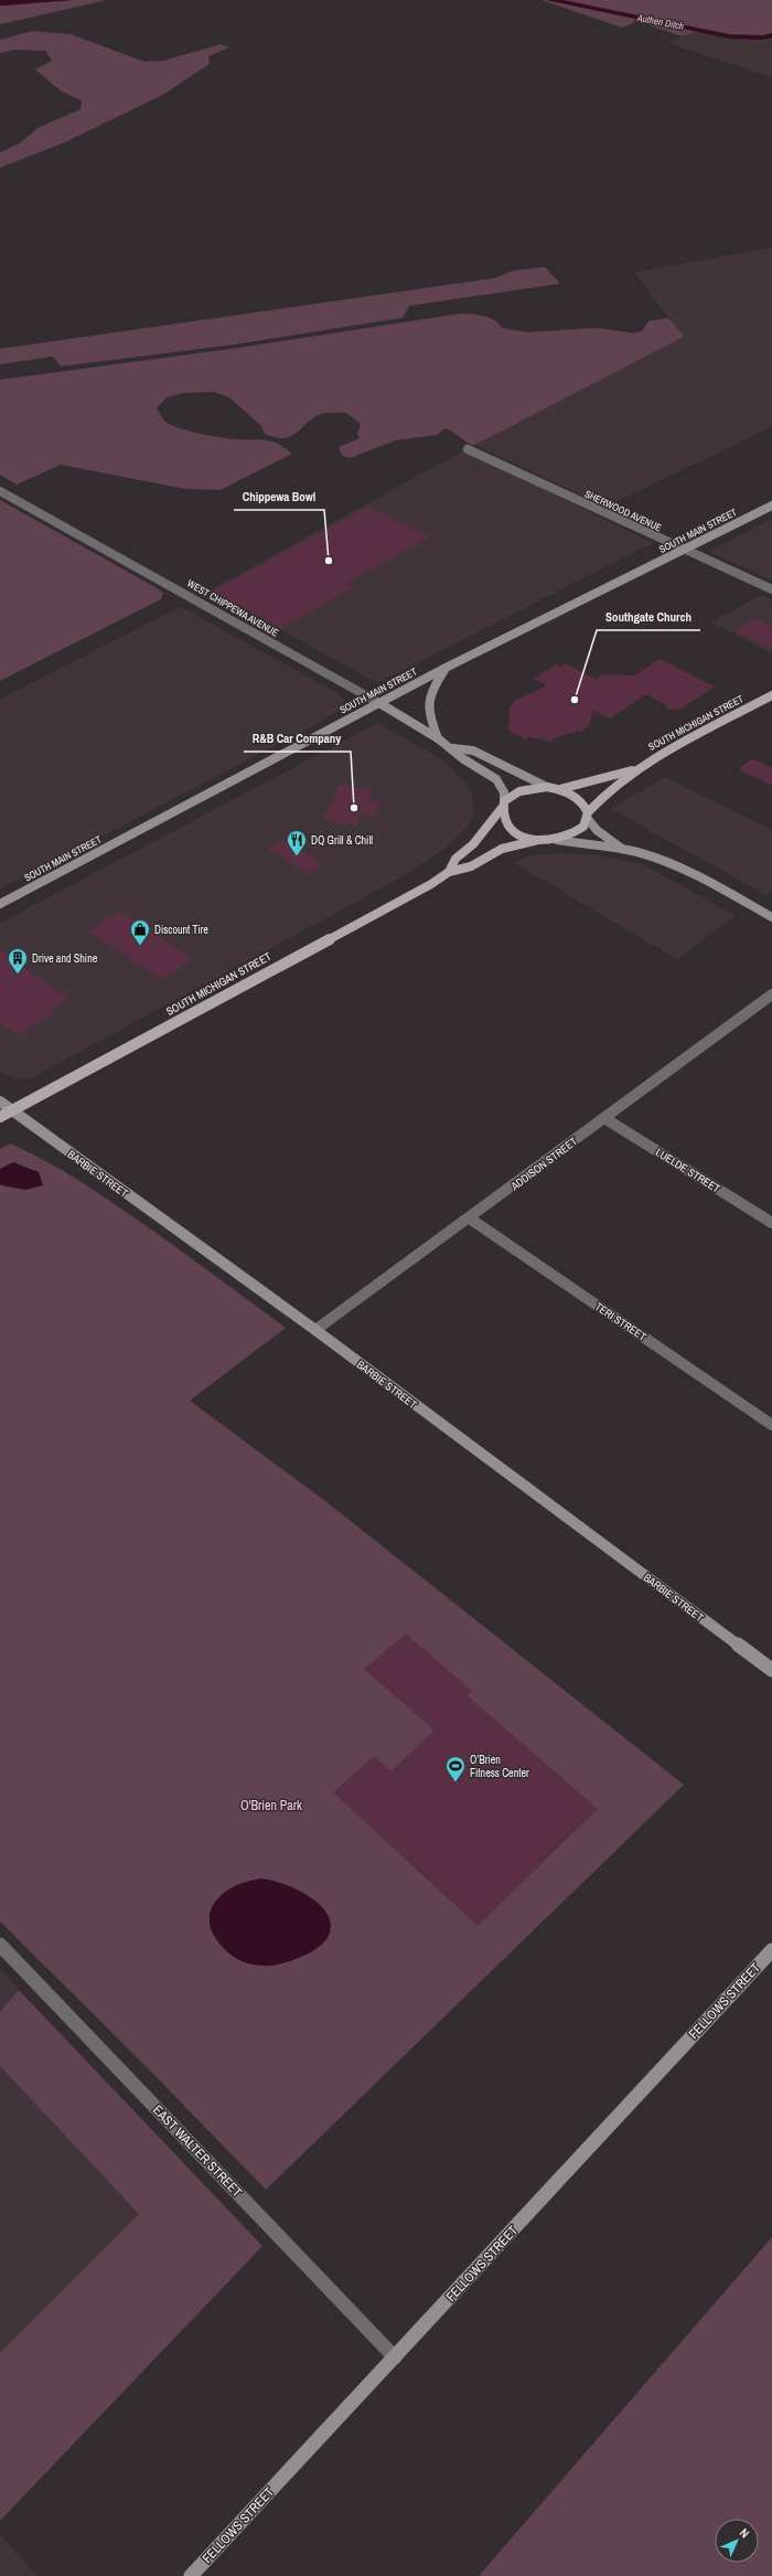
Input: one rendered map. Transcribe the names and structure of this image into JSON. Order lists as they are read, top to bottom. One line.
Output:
{"streets":{"main road":["SOUTH MICHIGAN STREET"],"street":["SHERWOOD AVENUE","SOUTH MAIN STREET","WEST CHIPPEWA AVENUE","ADDISON STREET","LUELDE STREET","BARBIE STREET","TERI STREET","FELLOWS STREET","EAST WALTER STREET"]},"crossings":[["SHERWOOD AVENUE","SOUTH MAIN STREET"],["SOUTH MAIN STREET","WEST CHIPPEWA AVENUE"],["WEST CHIPPEWA AVENUE","SOUTH MICHIGAN STREET"],["SOUTH MICHIGAN STREET","BARBIE STREET"],["ADDISON STREET","LUELDE STREET"],["ADDISON STREET","BARBIE STREET"],["ADDISON STREET","TERI STREET"],["FELLOWS STREET","EAST WALTER STREET"]],"water":["Authen Ditch"],"parks":["O'Brien Park"],"places":{"other":["Chippewa Bowl","Southgate Church","R&B Car Company"],"restaurant":["DQ Grill & Chill"],"shop":["Discount Tire"],"building":["Drive and Shine"],"sports":["O’Brien Fitness Center"]},"north":"top right"}
